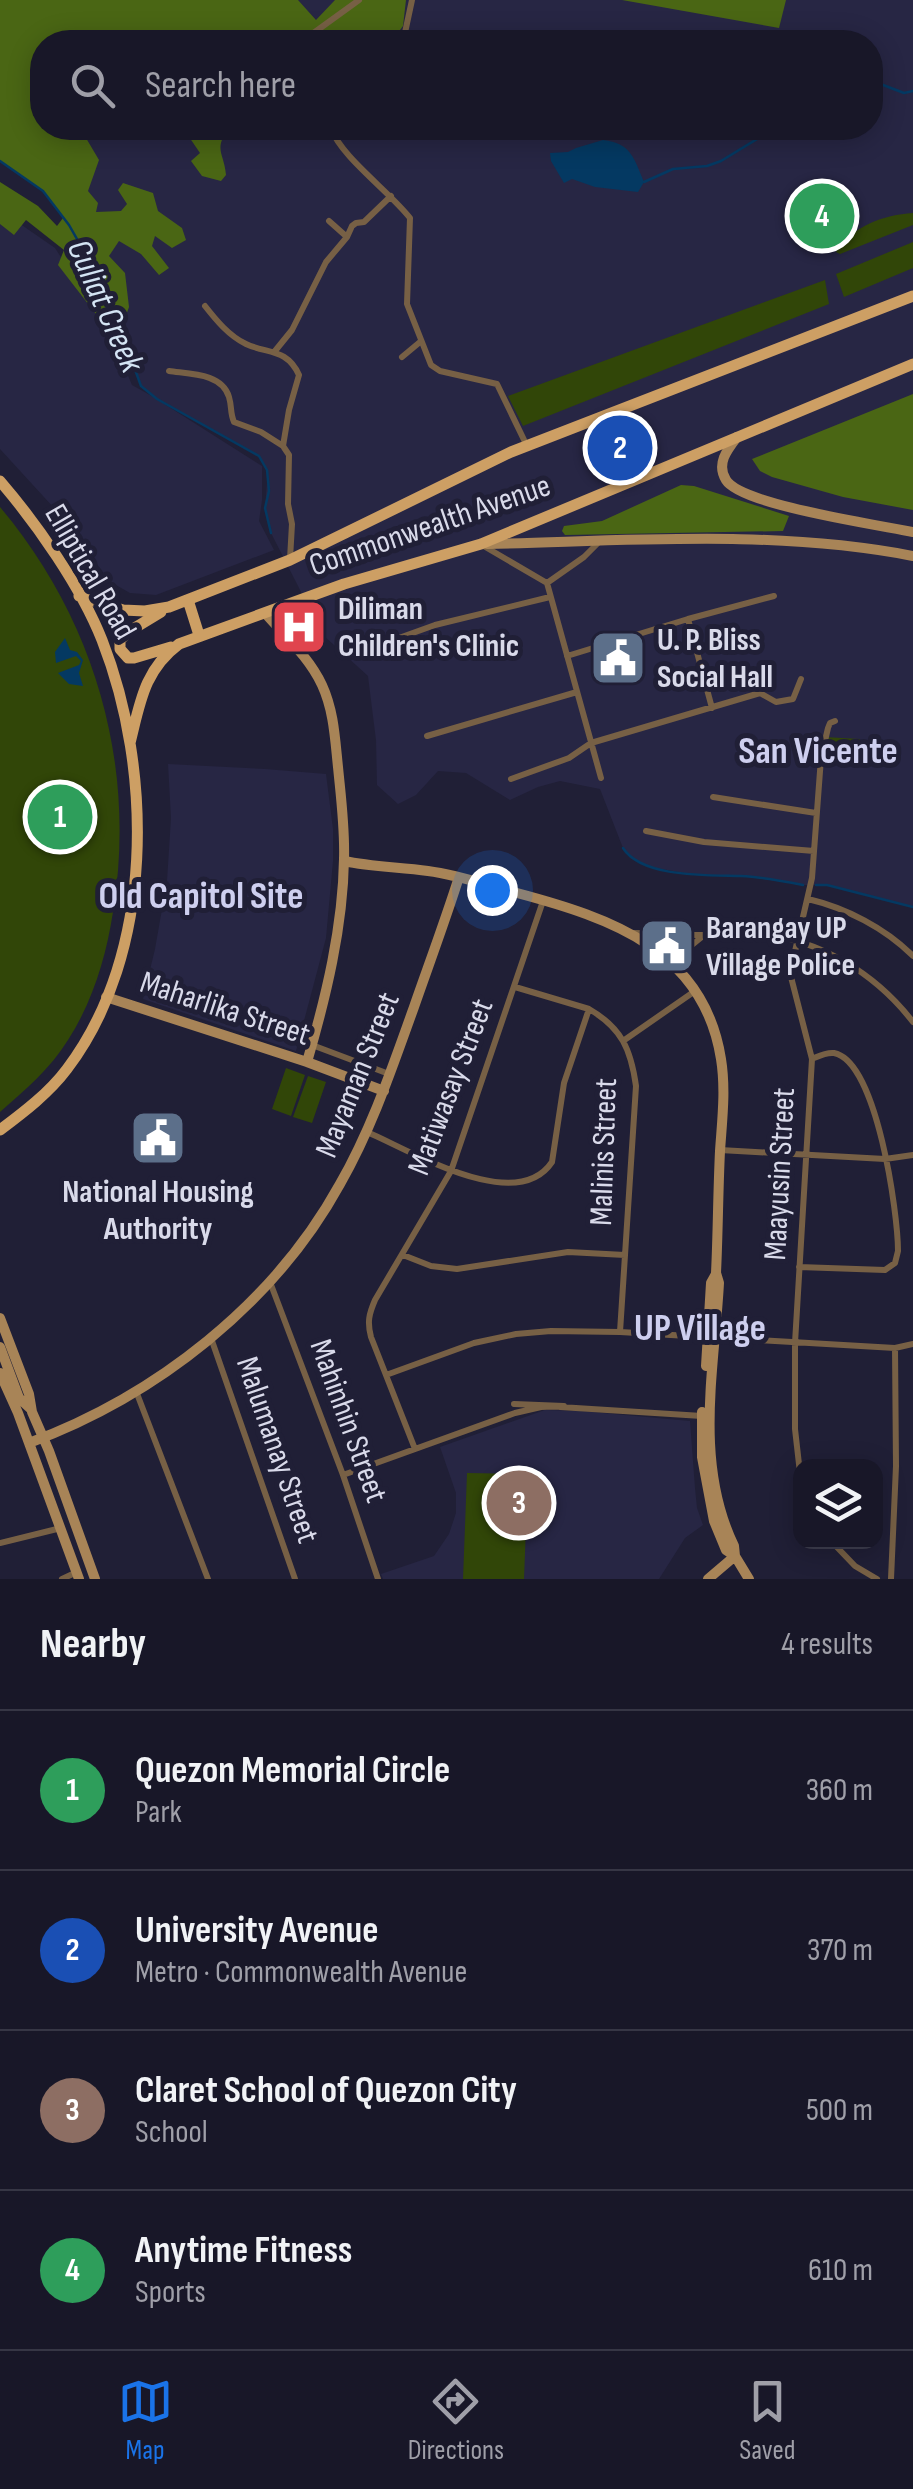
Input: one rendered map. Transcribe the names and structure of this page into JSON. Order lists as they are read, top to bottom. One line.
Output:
{"streets":{"main road":["Commonwealth Avenue","Elliptical Road"],"street":["Maharlika Street","Mayaman Street","Matiwasay Street","Malinis Street","Maayusin Street","Mahinhin Street","Malumanay Street"]},"crossings":[["Commonwealth Avenue","Elliptical Road"],["Elliptical Road","Maharlika Street"],["Maharlika Street","Mayaman Street"],["Mayaman Street","Mahinhin Street"],["Mayaman Street","Malumanay Street"],["Matiwasay Street","Malinis Street"]],"districts":["San Vicente","Old Capitol Site","UP Village"],"water":["Culiat Creek"],"places":{"hospital":["Diliman Children's Clinic"],"public building":["U. P. Bliss Social Hall","Barangay UP Village Police","National Housing Authority"]},"page":{"search":"Search here","pins":["4","2","1","3"],"heading":["Nearby","4 results"],"list":[{"mark":"1","name":"Quezon Memorial Circle","note":"Park","value":"360 m"},{"mark":"2","name":"University Avenue","note":"Metro · Commonwealth Avenue","value":"370 m"},{"mark":"3","name":"Claret School of Quezon City","note":"School","value":"500 m"},{"mark":"4","name":"Anytime Fitness","note":"Sports","value":"610 m"}],"nav":["Map","Directions","Saved"]}}
